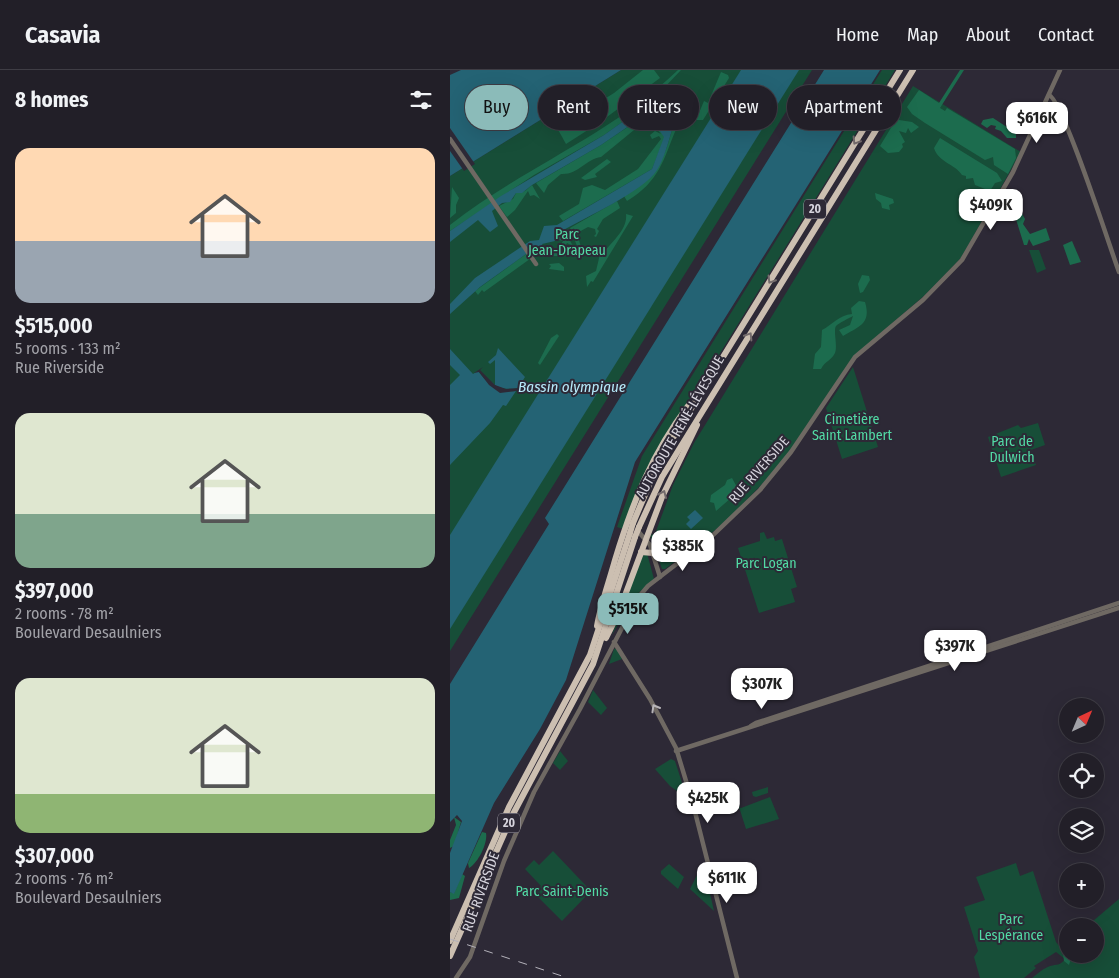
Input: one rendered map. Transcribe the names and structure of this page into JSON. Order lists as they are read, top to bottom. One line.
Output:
{"streets":{"highway":["20","AUTOROUTE RENÉ-LÉVESQUE"],"street":["RUE RIVERSIDE"]},"water":["Bassin olympique"],"parks":["Parc Jean-Drapeau","Cimetière Saint Lambert","Parc de Dulwich","Parc Logan","Parc Saint-Denis","Parc Lespérance"],"north":"top right","page":{"header":"Casavia","nav":["Home","Map","About","Contact"],"heading":"8 homes","chip":["Buy","Rent","Filters","New","Apartment"],"price":["$616K","$409K","$385K","$515K","$397K","$307K","$425K","$611K"],"list":[{"name":"$515,000","note":"5 rooms · 133 m² · Rue Riverside"},{"name":"$397,000","note":"2 rooms · 78 m² · Boulevard Desaulniers"},{"name":"$307,000","note":"2 rooms · 76 m² · Boulevard Desaulniers"}],"map_buttons":["+","−"]}}
